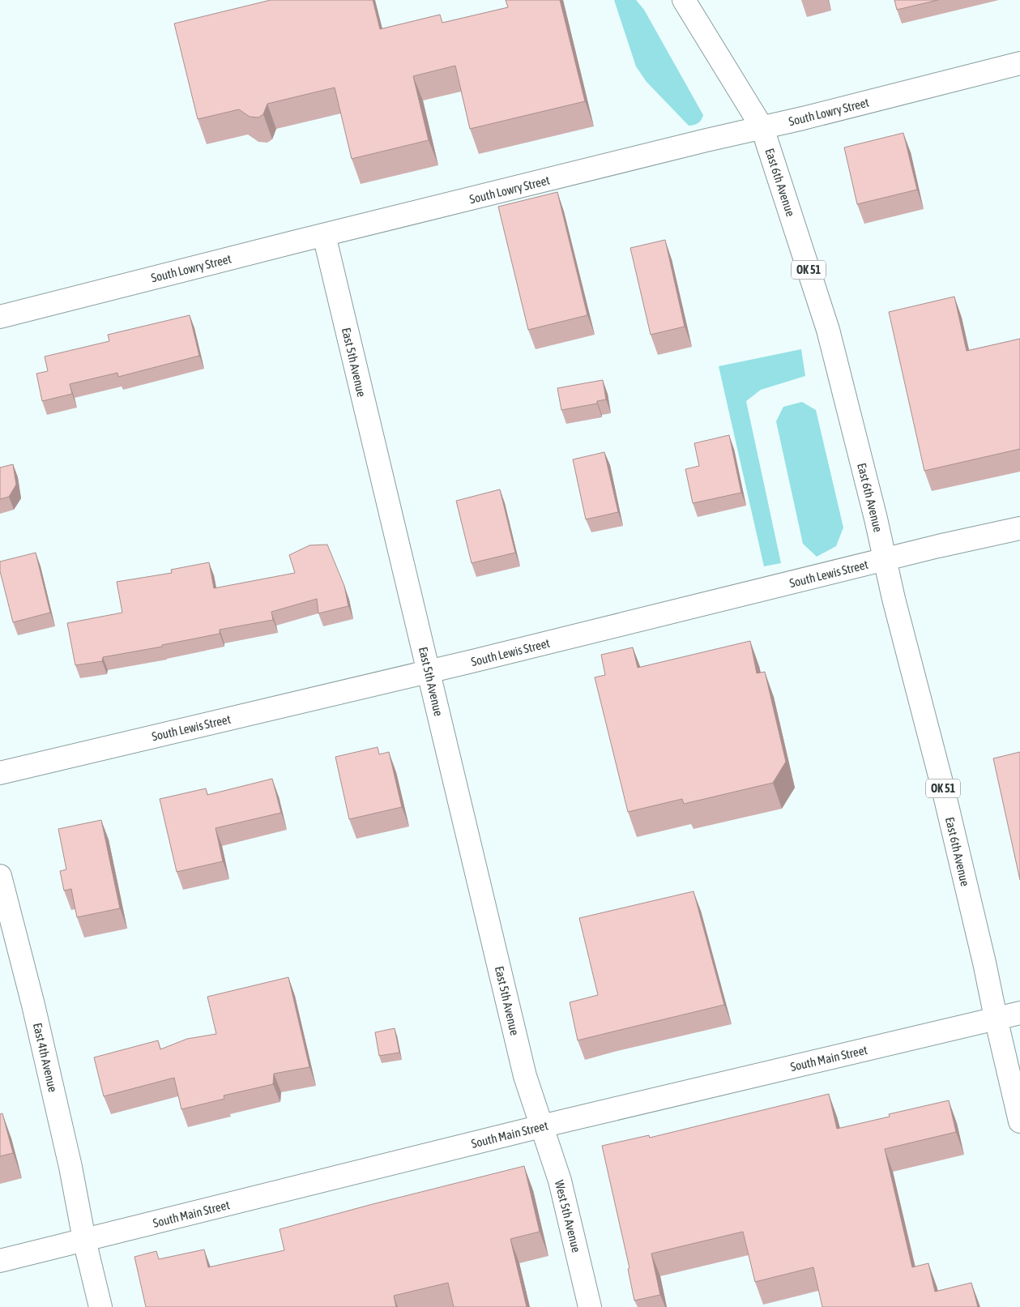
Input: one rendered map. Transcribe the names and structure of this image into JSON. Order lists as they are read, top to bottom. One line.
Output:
{"streets":{"main road":["South Lowry Street","East 6th Avenue","OK 51","East 5th Avenue","South Lewis Street","East 4th Avenue","South Main Street","West 5th Avenue"]},"crossings":[["South Lowry Street","East 6th Avenue"],["South Lowry Street","East 5th Avenue"],["East 6th Avenue","OK 51"],["East 6th Avenue","South Lewis Street"],["East 6th Avenue","South Main Street"],["OK 51","South Main Street"],["East 5th Avenue","South Lewis Street"],["East 5th Avenue","South Main Street"],["East 5th Avenue","West 5th Avenue"],["East 4th Avenue","South Main Street"],["South Main Street","West 5th Avenue"]]}
